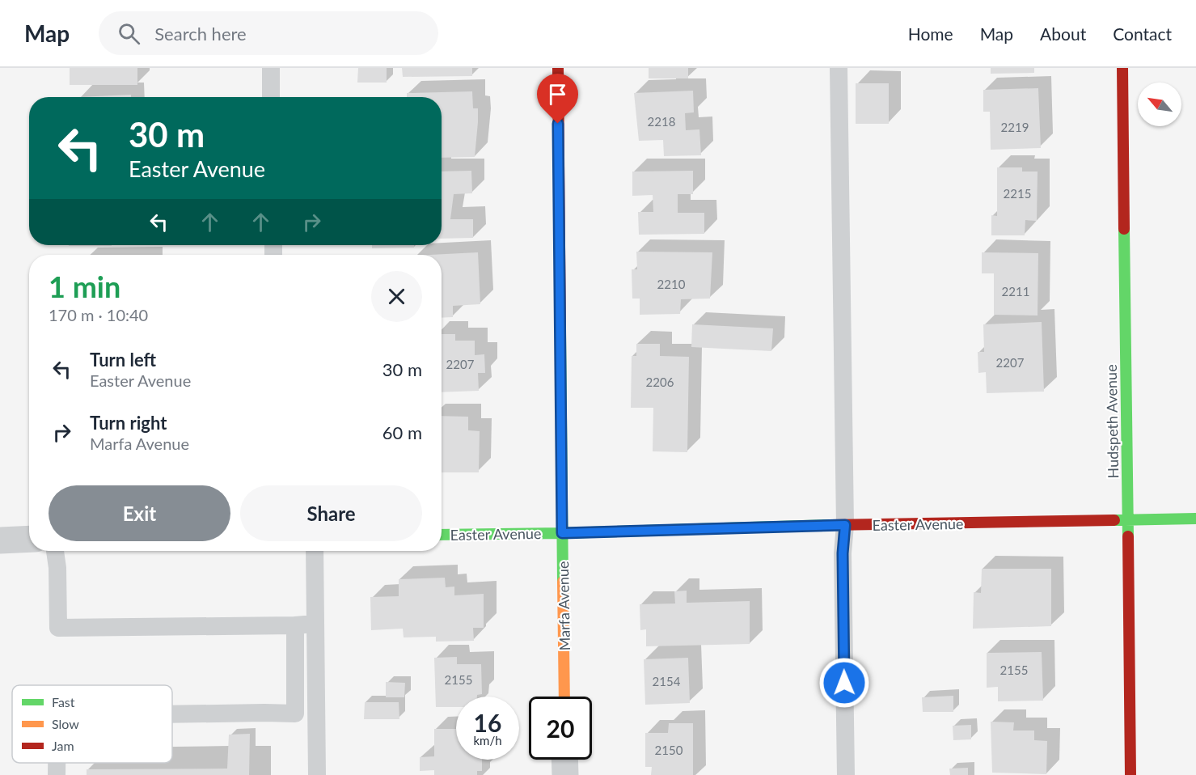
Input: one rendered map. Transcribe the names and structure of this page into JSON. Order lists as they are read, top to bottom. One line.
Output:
{"streets":{"street":["Hudspeth Avenue","Easter Avenue","Marfa Avenue"]},"crossings":[["Hudspeth Avenue","Easter Avenue"],["Easter Avenue","Marfa Avenue"]],"house_numbers":["2218","2219","2215","2210","2211","2207","2207","2206","2155","2155","2154","2150"],"legend":["Fast","Slow","Jam"],"north":"top left","page":{"header":"Map","search":"Search here","nav":["Home","Map","About","Contact"],"turn":["30 m","Easter Avenue"],"heading":["1 min","170 m · 10:40"],"list":[{"name":"Turn left","note":"Easter Avenue","value":"30 m"},{"name":"Turn right","note":"Marfa Avenue","value":"60 m"}],"buttons":["Exit","Share"],"speed":"16 km/h","limit":"20"}}
